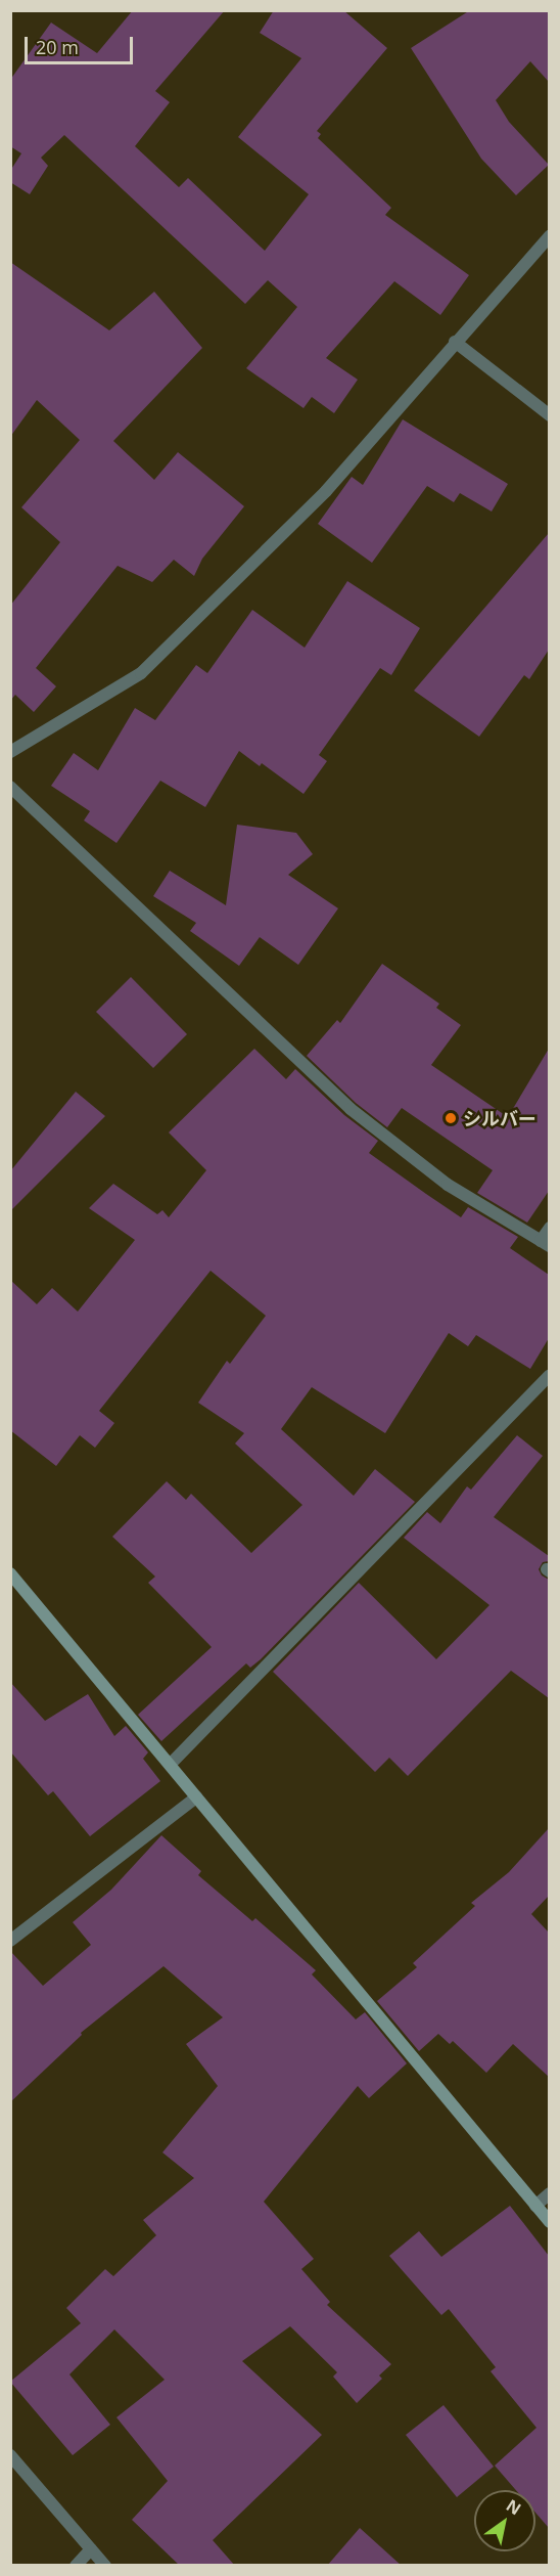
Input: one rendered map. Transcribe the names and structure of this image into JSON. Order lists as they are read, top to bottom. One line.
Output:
{"places":["シルバー"],"scale_bar":"20 m","north":"top right"}
